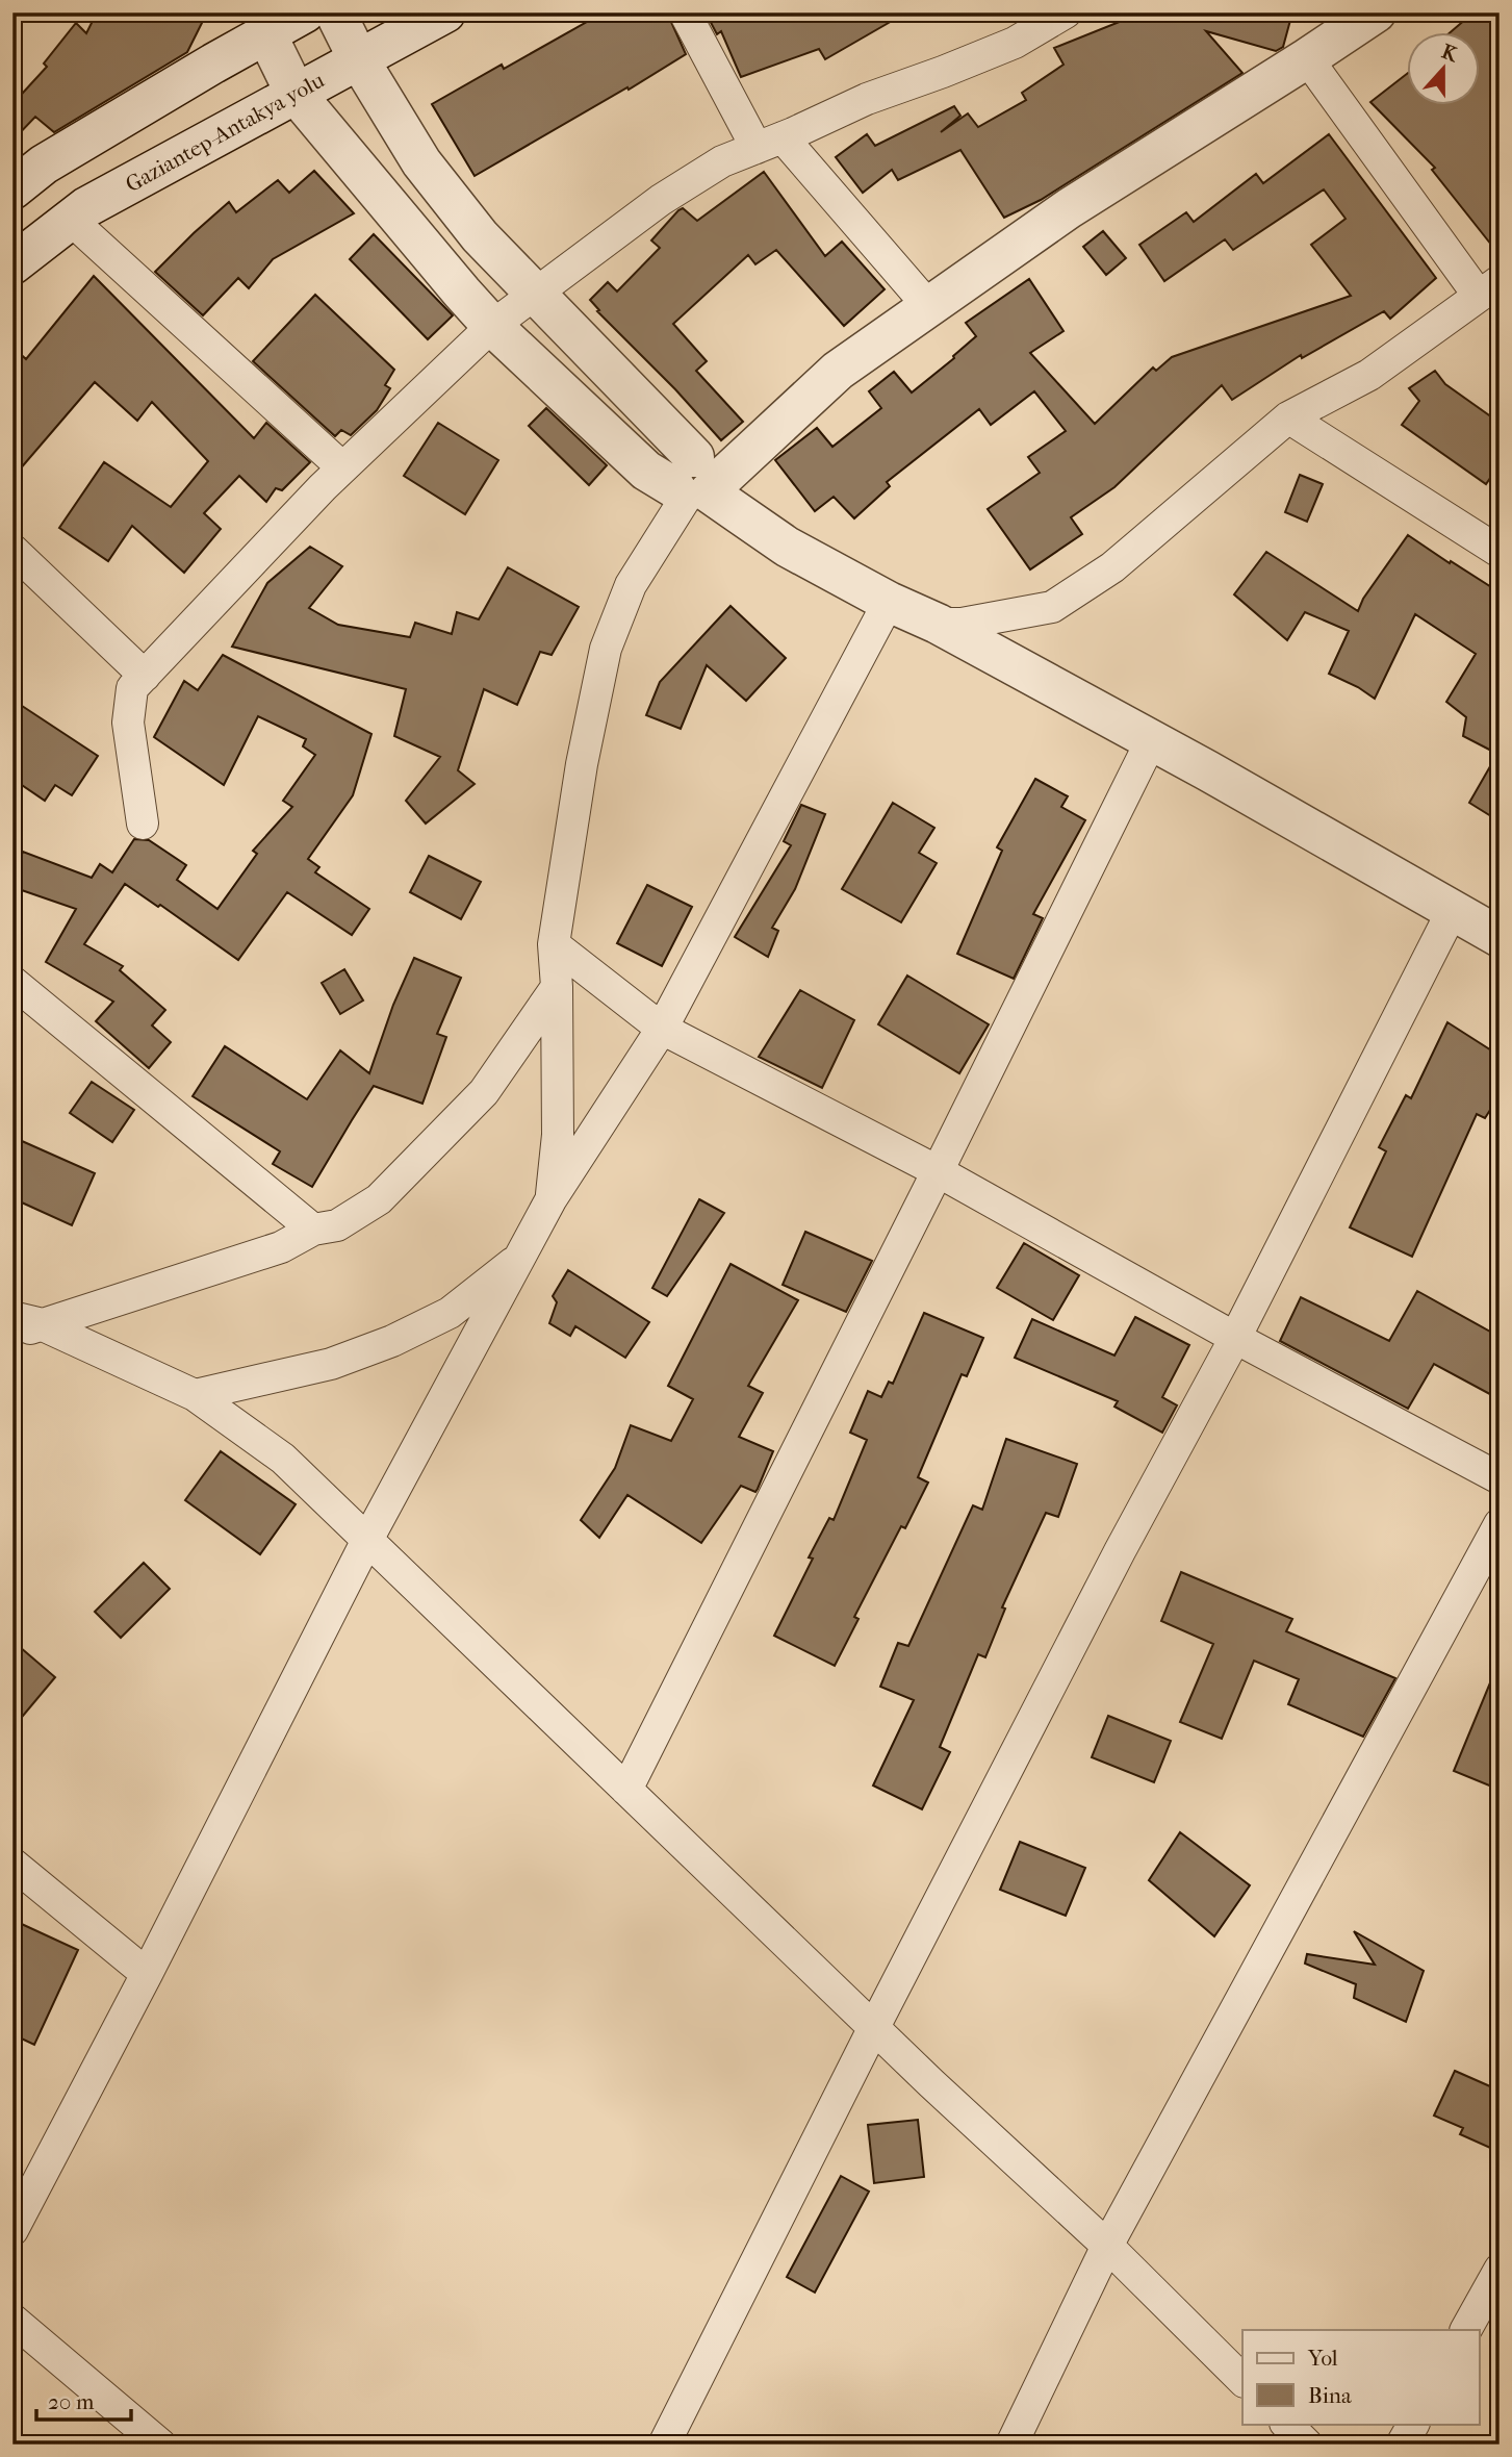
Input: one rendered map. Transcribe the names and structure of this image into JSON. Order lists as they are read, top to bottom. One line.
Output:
{"streets":{"street":["Gaziantep-Antakya yolu"]},"legend":["Yol","Bina"],"scale_bar":"20 m","north":"top"}
